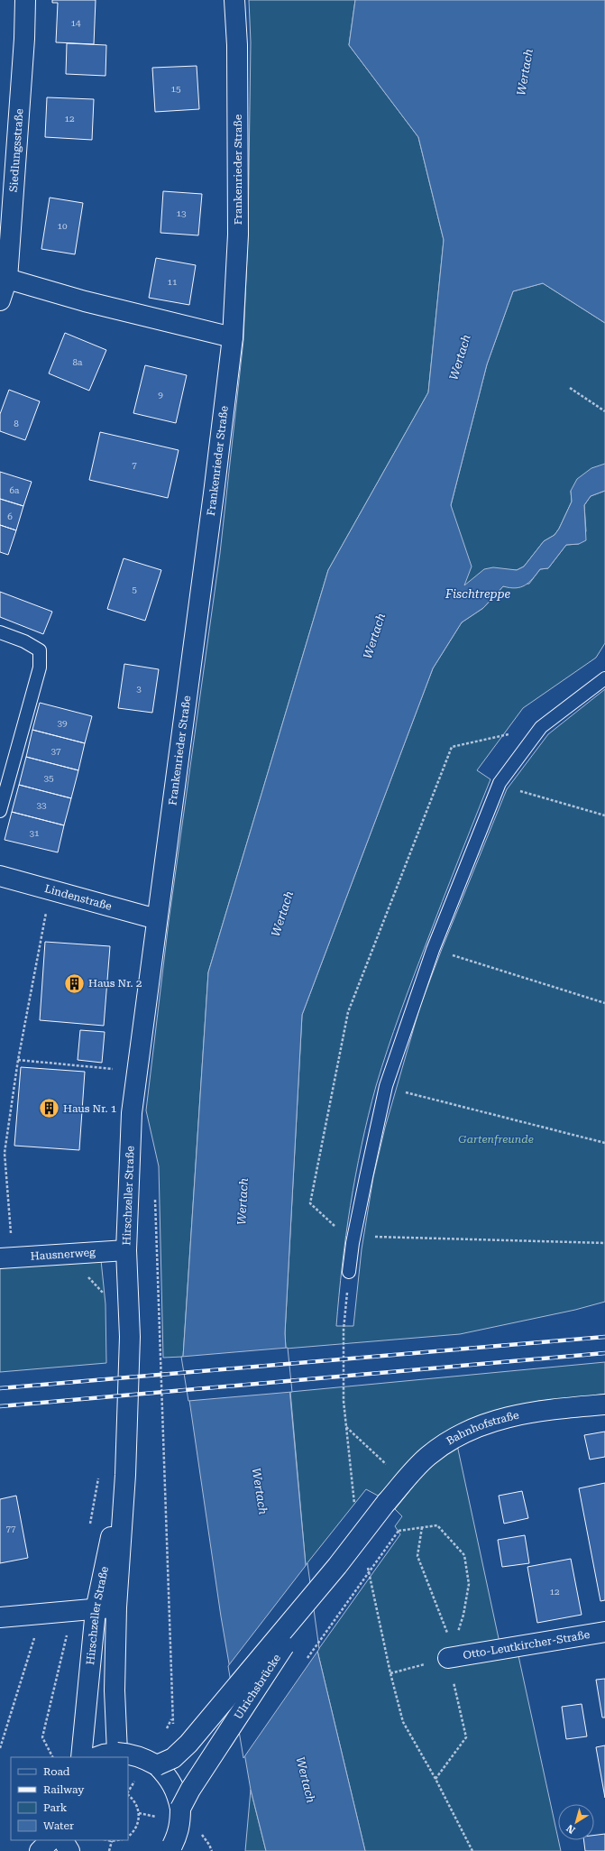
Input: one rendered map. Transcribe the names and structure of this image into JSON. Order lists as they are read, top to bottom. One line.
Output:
{"streets":{"street":["Siedlungsstraße","Frankenrieder Straße","Lindenstraße","Hirschzeller Straße","Hausnerweg","Bahnhofstraße","Otto-Leutkircher-Straße","Ulrichsbrücke"]},"crossings":[["Frankenrieder Straße","Lindenstraße"],["Frankenrieder Straße","Hirschzeller Straße"],["Lindenstraße","Hirschzeller Straße"],["Hirschzeller Straße","Hausnerweg"],["Bahnhofstraße","Ulrichsbrücke"]],"water":["Wertach","Fischtreppe"],"parks":["Gartenfreunde"],"places":{"building":["Haus Nr. 2","Haus Nr. 1"]},"house_numbers":["14","15","12","13","10","11","8a","9","8","7","6a","6","5","3","39","37","35","33","31","77","12"],"legend":["Road","Railway","Park","Water"],"north":"bottom left"}
